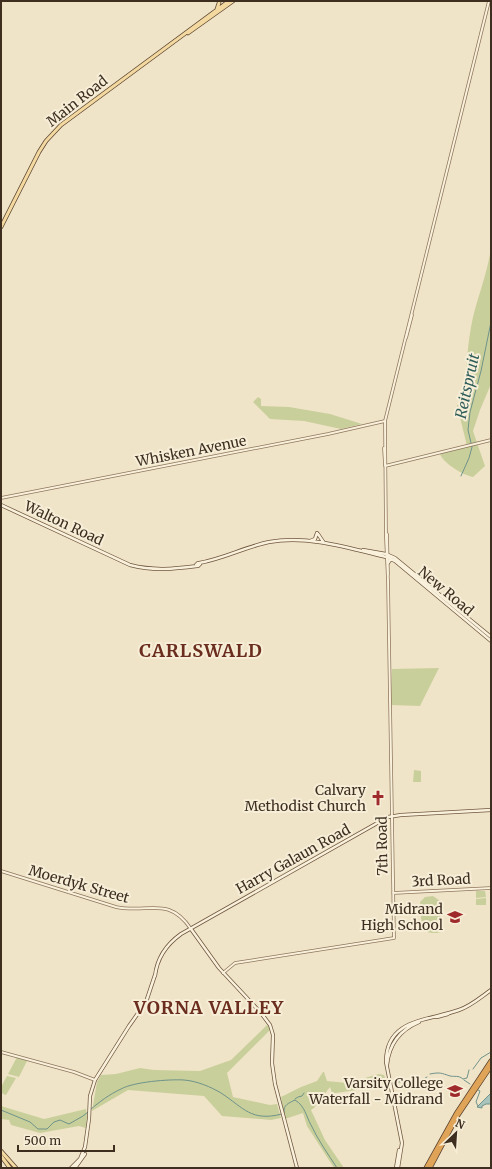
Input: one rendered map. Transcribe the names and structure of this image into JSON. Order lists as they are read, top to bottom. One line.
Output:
{"streets":{"main road":["Main Road","Walton Road","New Road","Harry Galaun Road"],"street":["Whisken Avenue","7th Road","3rd Road","Moerdyk Street"]},"crossings":[["Whisken Avenue","7th Road"],["Walton Road","New Road"],["Walton Road","7th Road"],["New Road","7th Road"],["7th Road","Harry Galaun Road"],["7th Road","3rd Road"],["Harry Galaun Road","Moerdyk Street"]],"districts":["CARLSWALD","VORNA VALLEY"],"water":["Reitspruit"],"places":{"church":["Calvary Methodist Church"],"school or university":["Midrand High School","Varsity College Waterfall - Midrand"]},"scale_bar":"500 m","north":"top right"}
